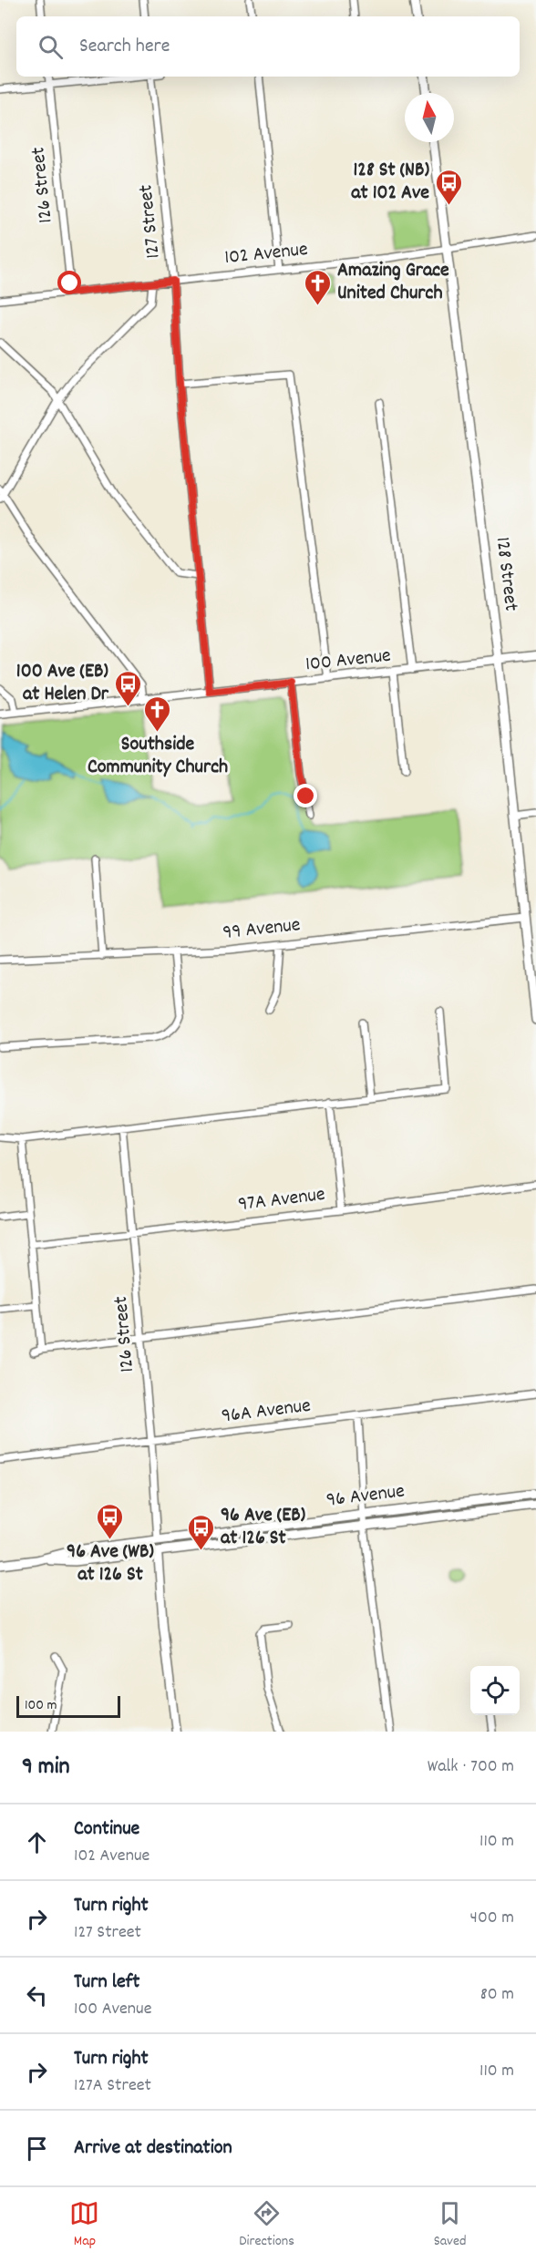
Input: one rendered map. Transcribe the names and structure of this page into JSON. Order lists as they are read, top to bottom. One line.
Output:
{"streets":{"main road":["128 Street","96 Avenue"],"street":["126 Street","127 Street","102 Avenue","100 Avenue","99 Avenue","97A Avenue","96A Avenue"]},"crossings":[["126 Street","102 Avenue"],["126 Street","97A Avenue"],["126 Street","96A Avenue"],["126 Street","96 Avenue"],["127 Street","102 Avenue"],["127 Street","100 Avenue"],["102 Avenue","128 Street"],["128 Street","100 Avenue"],["128 Street","99 Avenue"]],"places":{"bus stop":["128 St (NB) at 102 Ave","100 Ave (EB) at Helen Dr","96 Ave (WB) at 126 St","96 Ave (EB) at 126 St"],"church":["Amazing Grace United Church","Southside Community Church"]},"scale_bar":"100 m","north":"top","page":{"search":"Search here","scale":"100 m","heading":["9 min","Walk · 700 m"],"list":[["Continue","102 Avenue","110 m"],["Turn right","127 Street","400 m"],["Turn left","100 Avenue","80 m"],["Turn right","127A Street","110 m"],"Arrive at destination"],"nav":["Map","Directions","Saved"]}}
